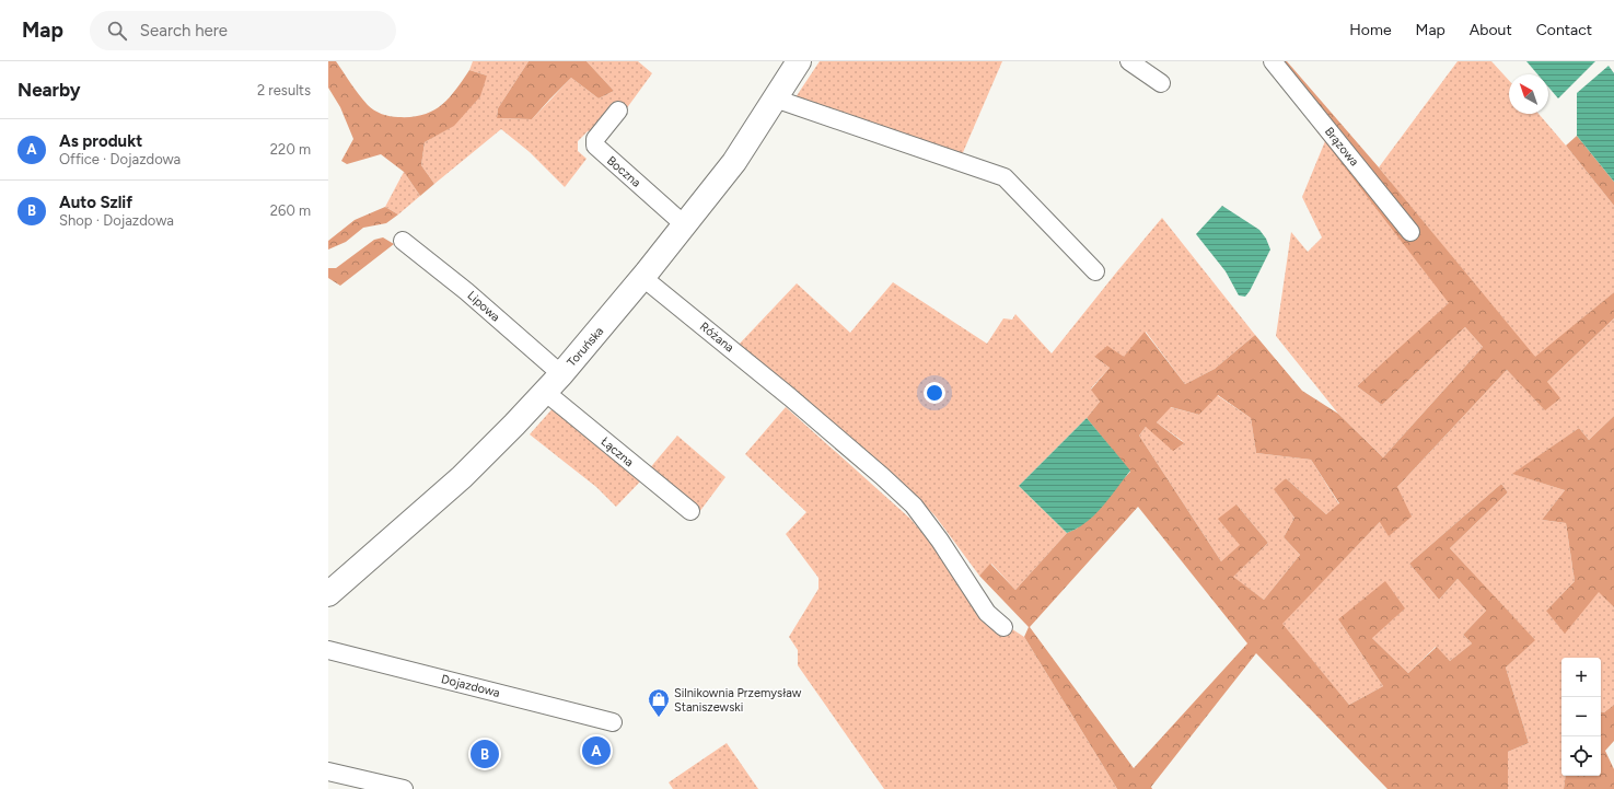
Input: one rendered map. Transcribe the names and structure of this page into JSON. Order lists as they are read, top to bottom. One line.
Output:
{"streets":{"main road":["Toruńska"],"street":["Brązowa","Boczna","Lipowa","Różana","Łączna","Dojazdowa"]},"crossings":[["Boczna","Toruńska"],["Lipowa","Toruńska"],["Różana","Toruńska"],["Toruńska","Łączna"]],"places":{"shop":["Silnikownia Przemysław Staniszewski"]},"north":"top left","page":{"header":"Map","search":"Search here","nav":["Home","Map","About","Contact"],"heading":["Nearby","2 results"],"list":[{"mark":"A","name":"As produkt","note":"Office · Dojazdowa","value":"220 m"},{"mark":"B","name":"Auto Szlif","note":"Shop · Dojazdowa","value":"260 m"}],"map_buttons":["+","−"],"pins":["A","B"]}}
